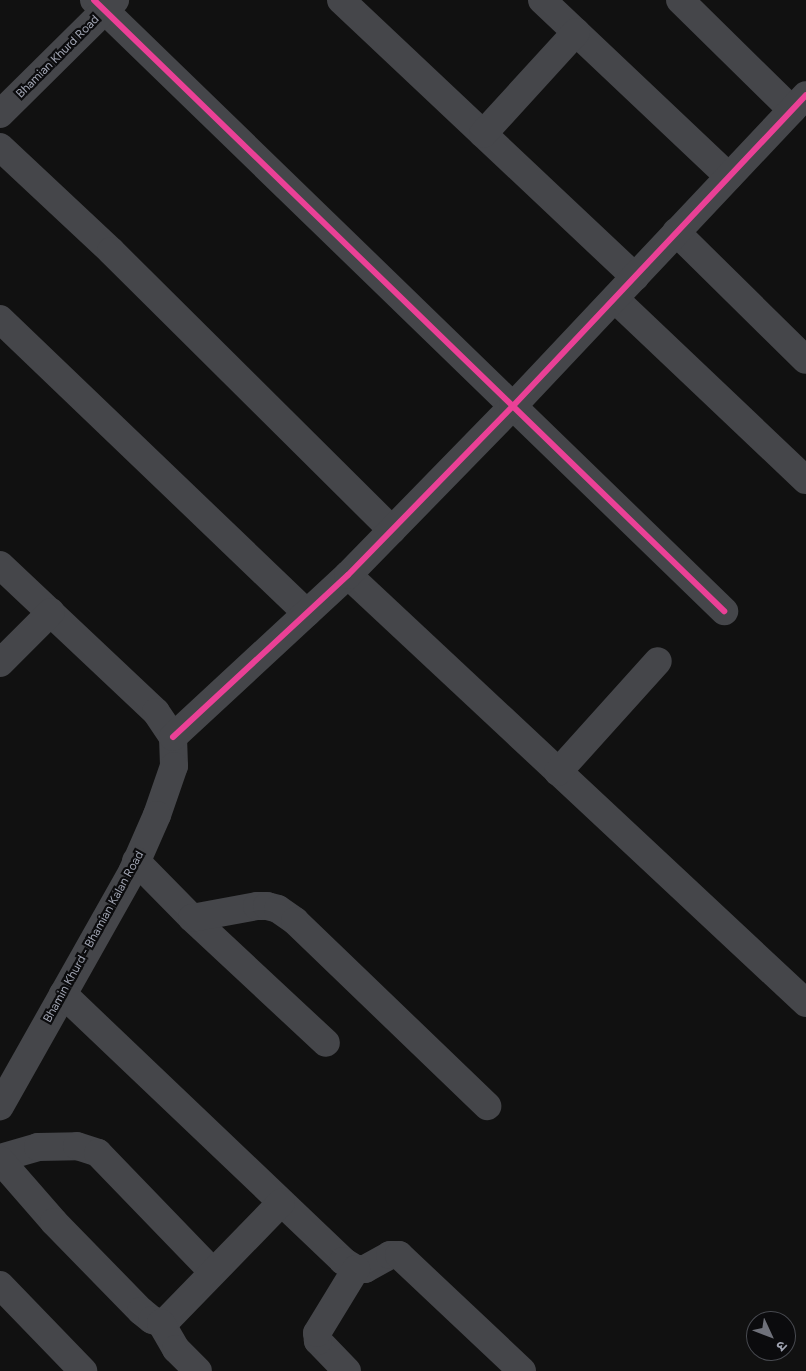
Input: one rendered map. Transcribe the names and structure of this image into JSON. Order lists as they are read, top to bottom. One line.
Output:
{"streets":{"street":["Bhamian Khurd Road","Bhamin Khurd - Bhamian Kalan Road"]},"north":"bottom right"}
